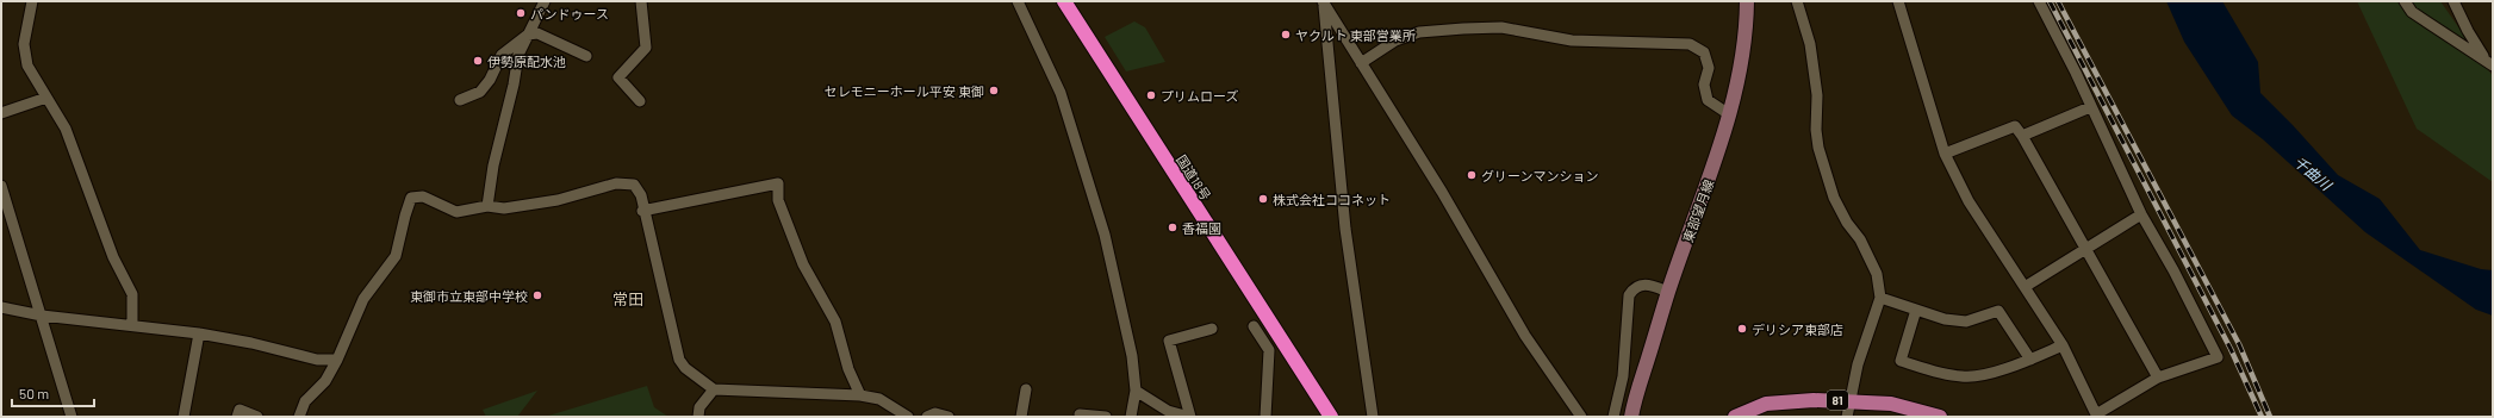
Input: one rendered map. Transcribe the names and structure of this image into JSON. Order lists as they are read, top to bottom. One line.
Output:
{"streets":{"highway":["国道18号"],"main road":["東部望月線","81"]},"districts":["常田"],"water":["千曲川"],"places":["パンドゥース","ヤクルト 東部営業所","伊勢原配水池","セレモニーホール平安 東御","プリムローズ","グリーンマンション","株式会社ココネット","香福園","東御市立東部中学校","デリシア東部店"],"scale_bar":"50 m"}
